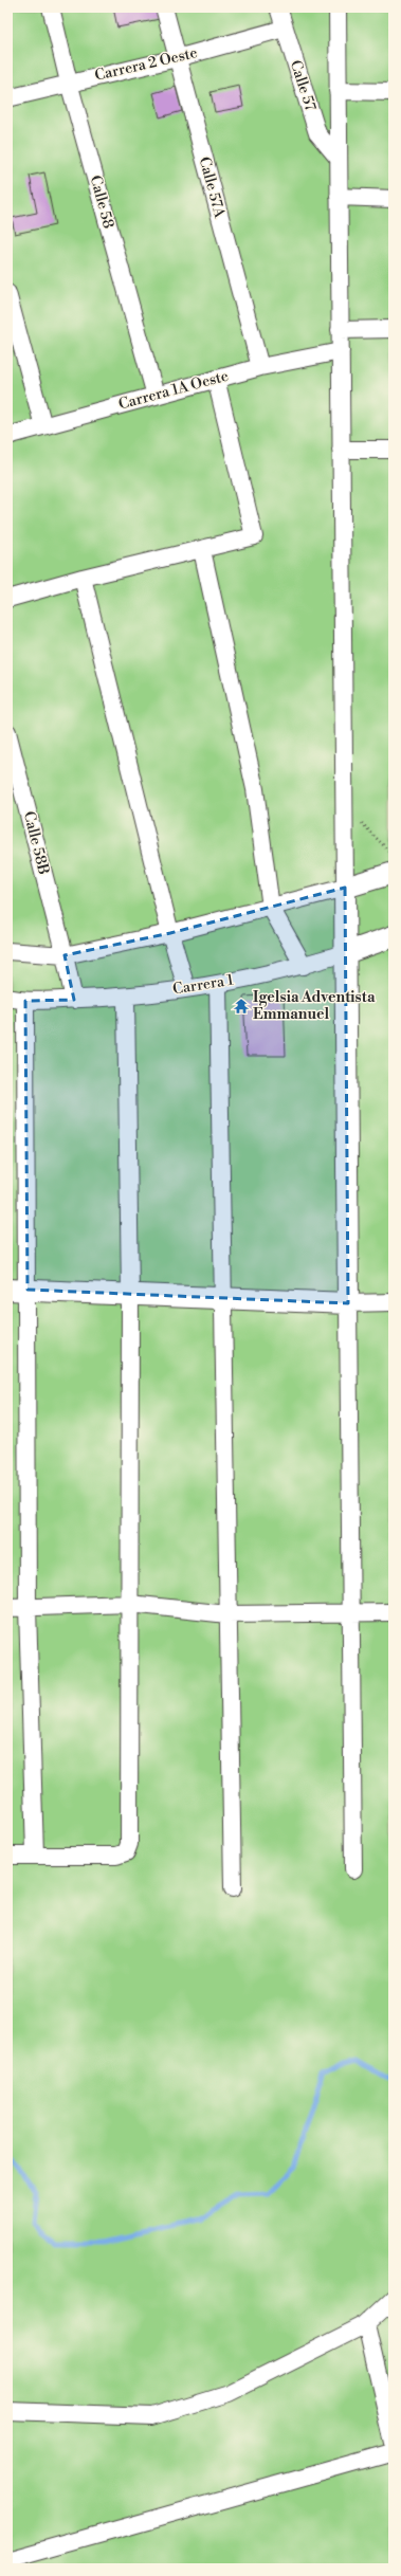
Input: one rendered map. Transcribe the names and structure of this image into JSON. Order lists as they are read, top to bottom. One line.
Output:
{"streets":{"street":["Carrera 2 Oeste","Calle 57","Calle 57A","Calle 58","Carrera 1A Oeste","Calle 58B","Carrera 1"]},"crossings":[["Carrera 2 Oeste","Calle 57"],["Carrera 2 Oeste","Calle 57A"],["Carrera 2 Oeste","Calle 58"],["Calle 57A","Carrera 1A Oeste"],["Calle 58","Carrera 1A Oeste"],["Calle 58B","Carrera 1"]],"places":{"temple":["Igelsia Adventista Emmanuel"]}}
